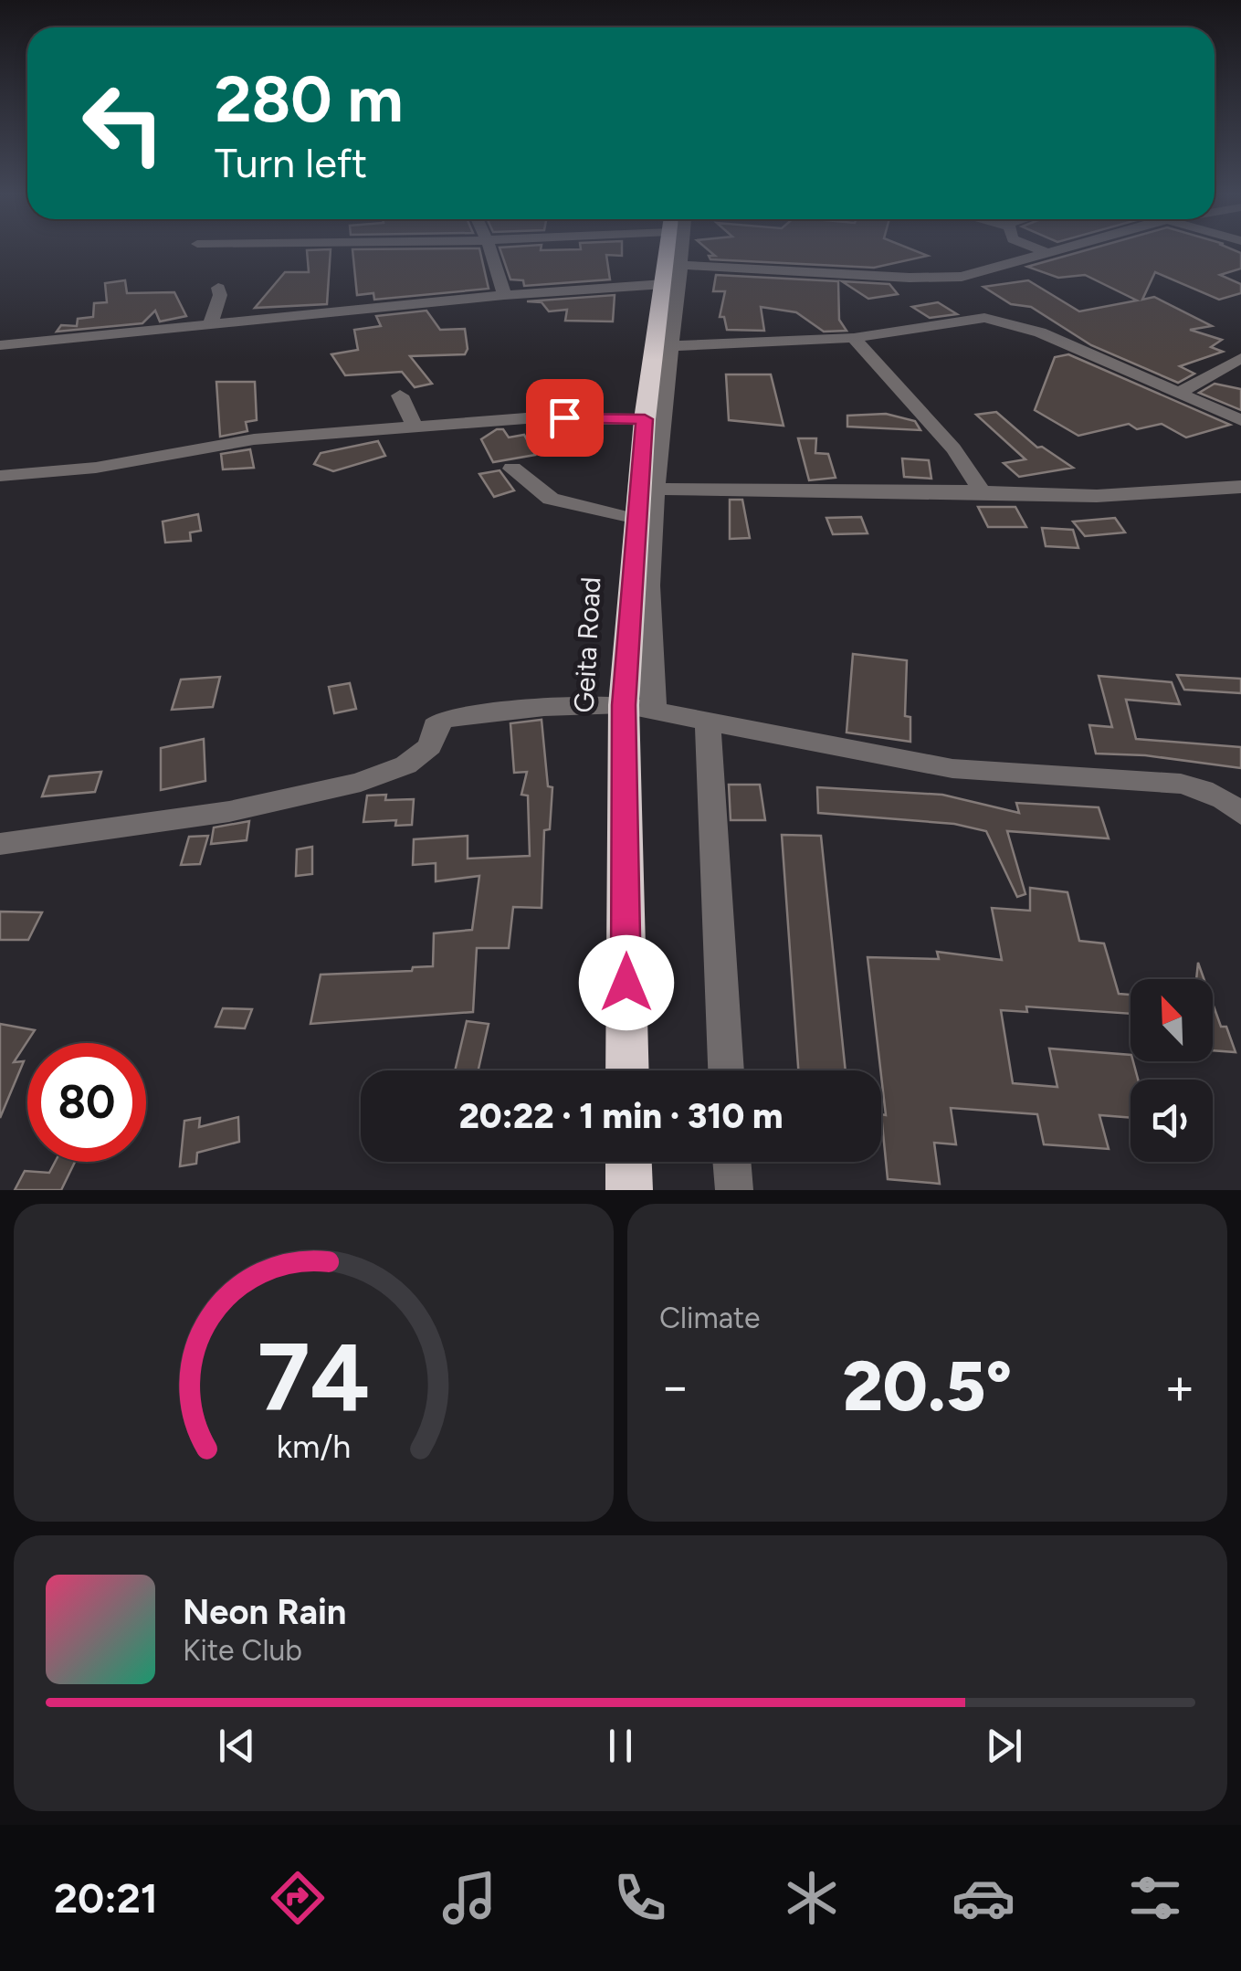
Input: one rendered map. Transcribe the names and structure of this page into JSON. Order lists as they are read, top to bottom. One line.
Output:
{"streets":{"highway":["Geita Road"]},"north":"top left","page":{"turn":["280 m","Turn left"],"limit":"80","trip":"20:22 · 1 min · 310 m","tile":"Climate","heat":["−","20.5°","+"],"song":["Neon Rain","Kite Club"],"tabs":"20:21","gauge":["74","km/h"]}}
